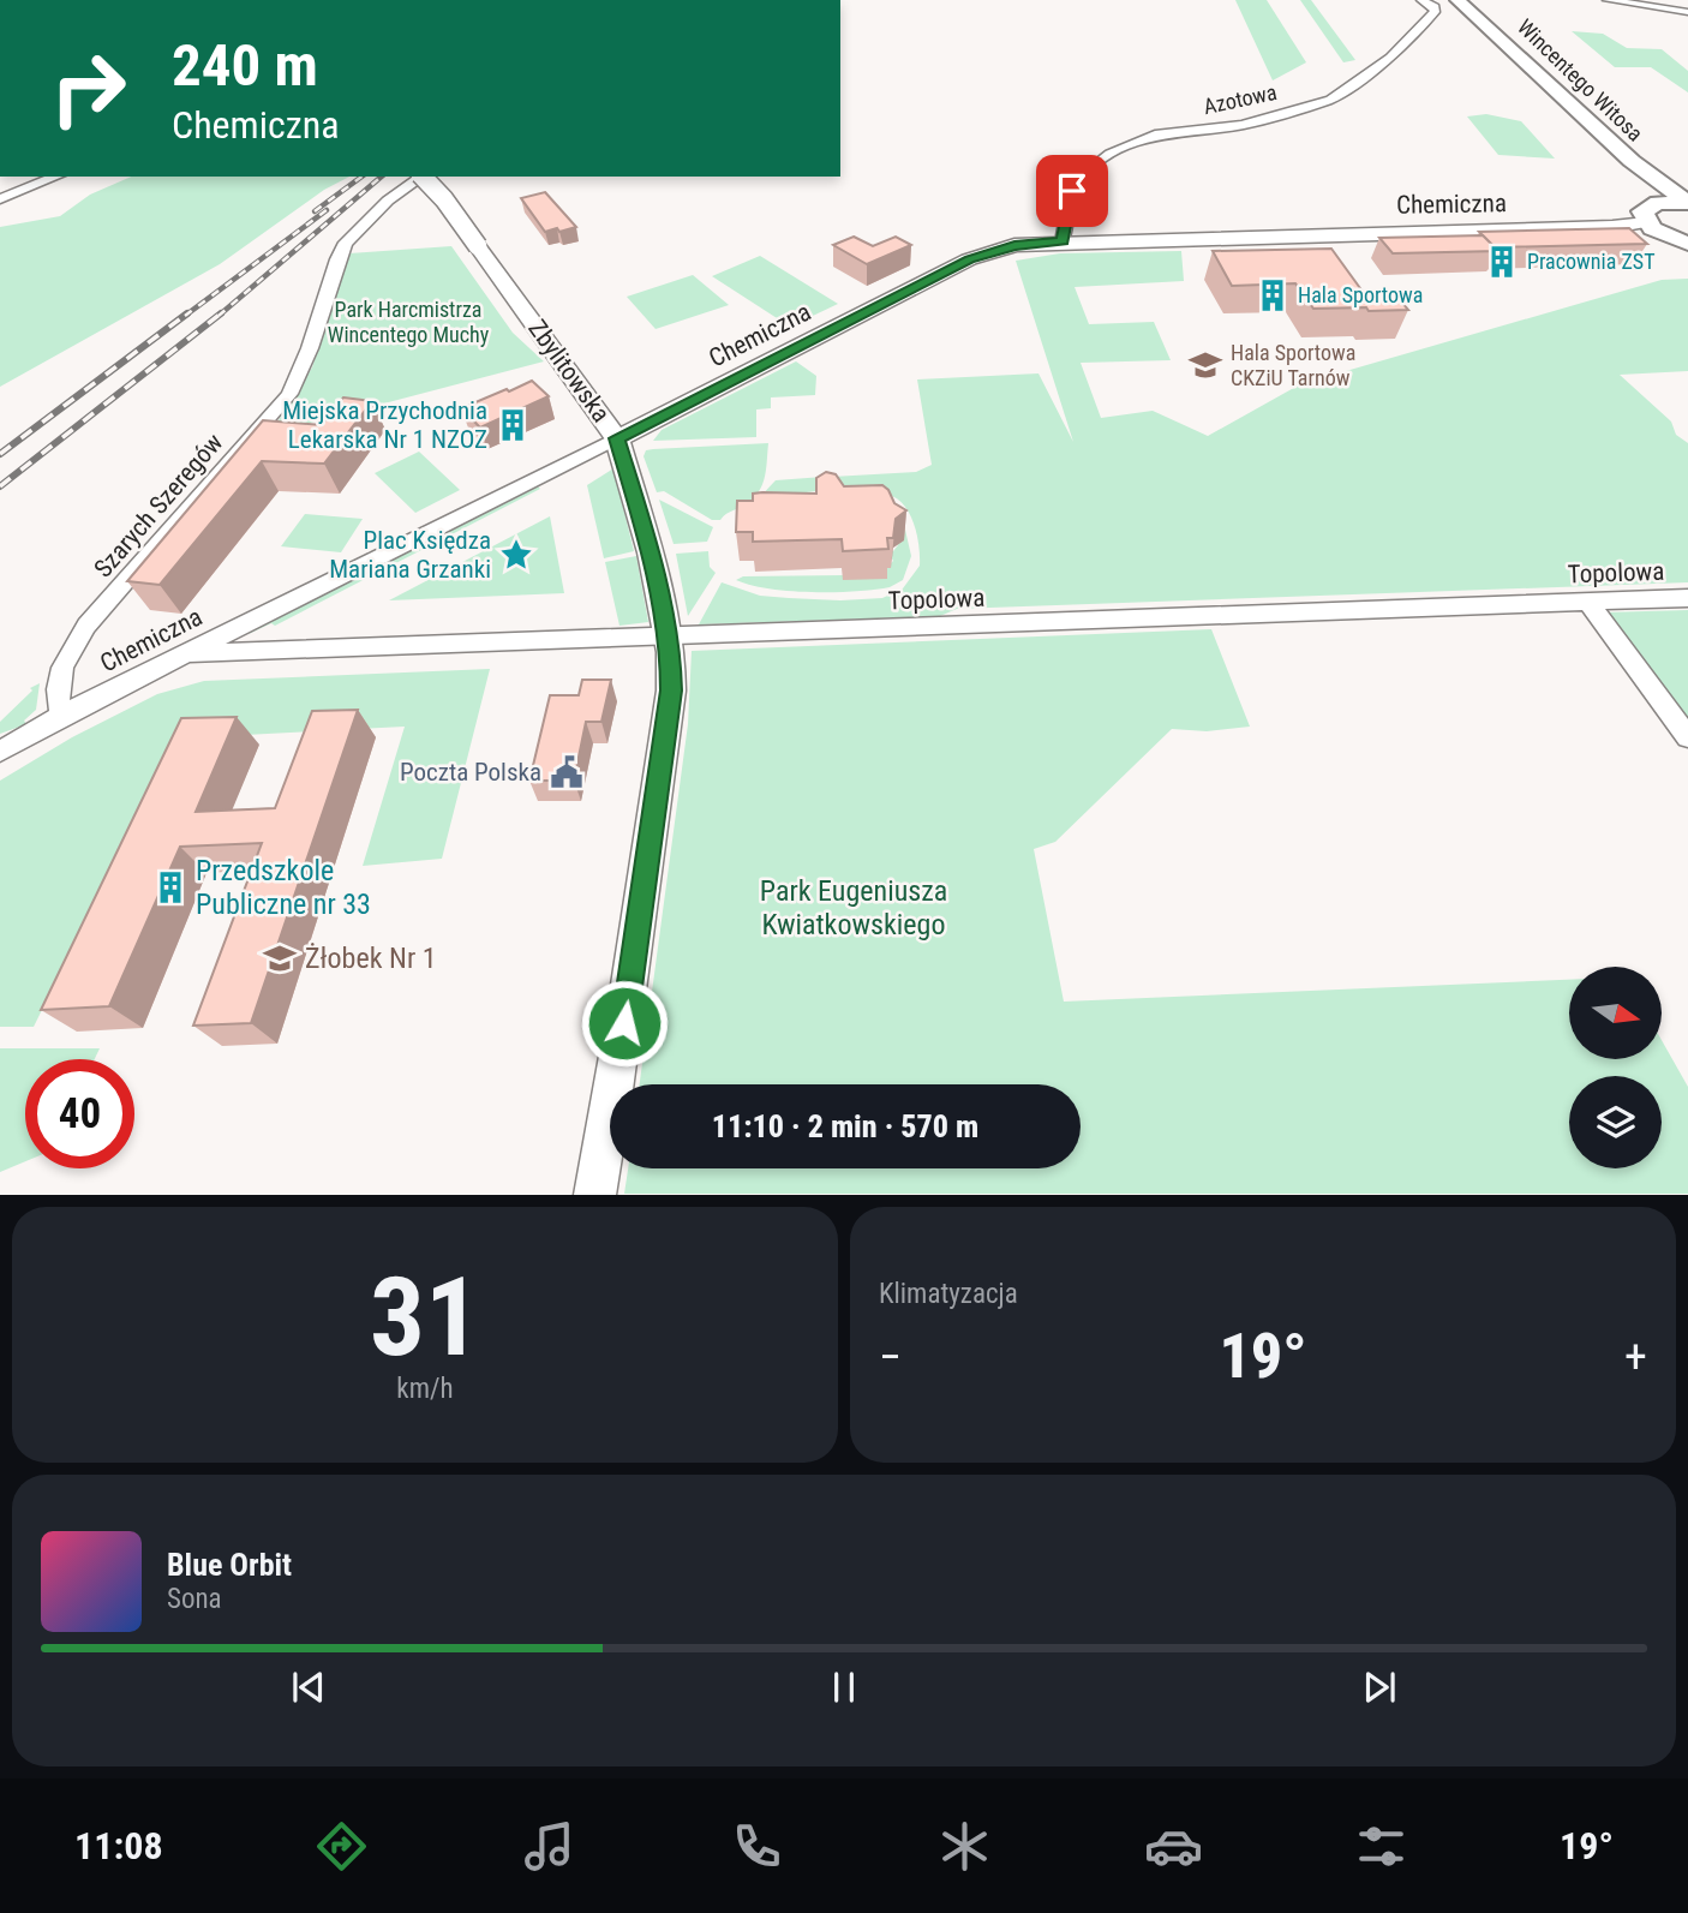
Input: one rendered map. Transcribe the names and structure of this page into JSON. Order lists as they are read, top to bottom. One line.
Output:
{"streets":{"main road":["Wincentego Witosa"],"street":["Azotowa","Chemiczna","Zbylitowska","Szarych Szeregów","Topolowa"]},"crossings":[["Azotowa","Chemiczna"],["Chemiczna","Zbylitowska"],["Chemiczna","Szarych Szeregów"],["Chemiczna","Topolowa"],["Zbylitowska","Topolowa"]],"parks":["Park Harcmistrza Wincentego Muchy","Park Eugeniusza Kwiatkowskiego"],"places":{"building":["Pracownia ZST","Hala Sportowa","Miejska Przychodnia Lekarska Nr 1 NZOZ","Przedszkole Publiczne nr 33"],"school or university":["Hala Sportowa CKZiU Tarnów","Żłobek Nr 1"],"place":["Plac Księdza Mariana Grzanki"],"public building":["Poczta Polska"]},"north":"right","page":{"turn":["240 m","Chemiczna"],"limit":"40","trip":"11:10 · 2 min · 570 m","tile":[["31","km/h"],"Klimatyzacja"],"heat":["−","19°","+"],"song":["Blue Orbit","Sona"],"tabs":["11:08","19°"]}}
